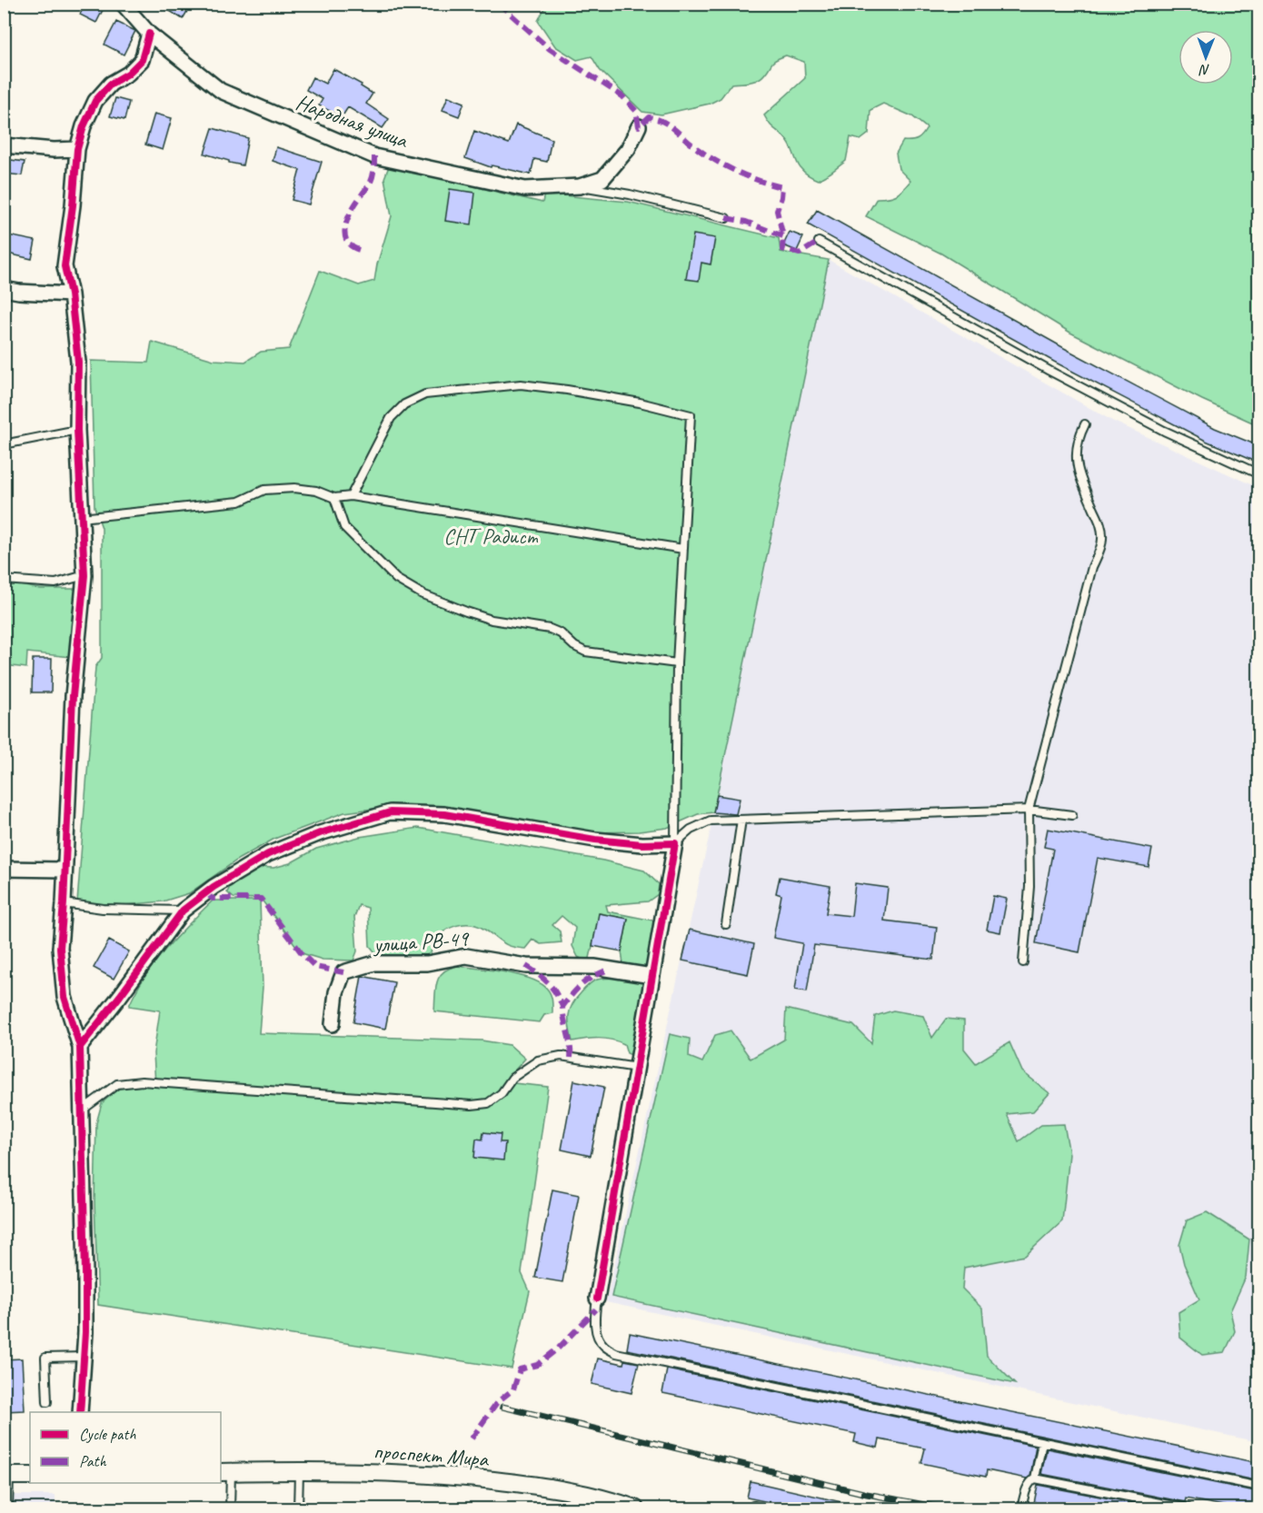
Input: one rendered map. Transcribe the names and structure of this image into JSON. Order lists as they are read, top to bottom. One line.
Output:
{"streets":{"street":["Народная улица","улица РВ-49","проспект Мира"]},"parks":["СНТ Радист"],"legend":["Cycle path","Path"],"north":"bottom"}
